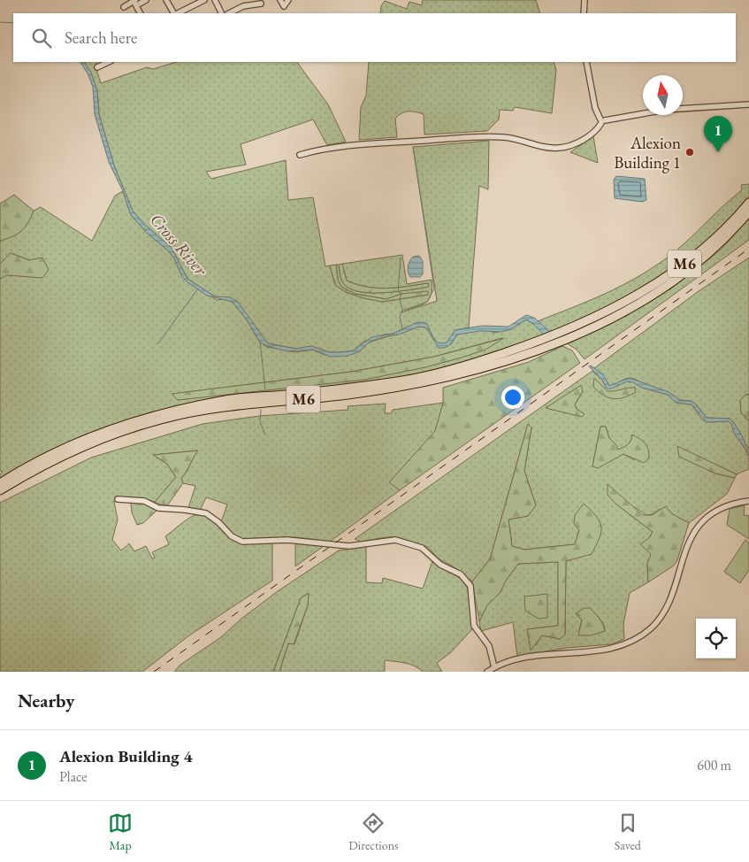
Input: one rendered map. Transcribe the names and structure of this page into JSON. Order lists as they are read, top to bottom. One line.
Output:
{"streets":{"highway":["M6"]},"water":["Cross River"],"places":["Alexion Building 1"],"north":"top","page":{"search":"Search here","pins":"1","heading":"Nearby","list":[{"mark":"1","name":"Alexion Building 4","note":"Place","value":"600 m"}],"nav":["Map","Directions","Saved"]}}
